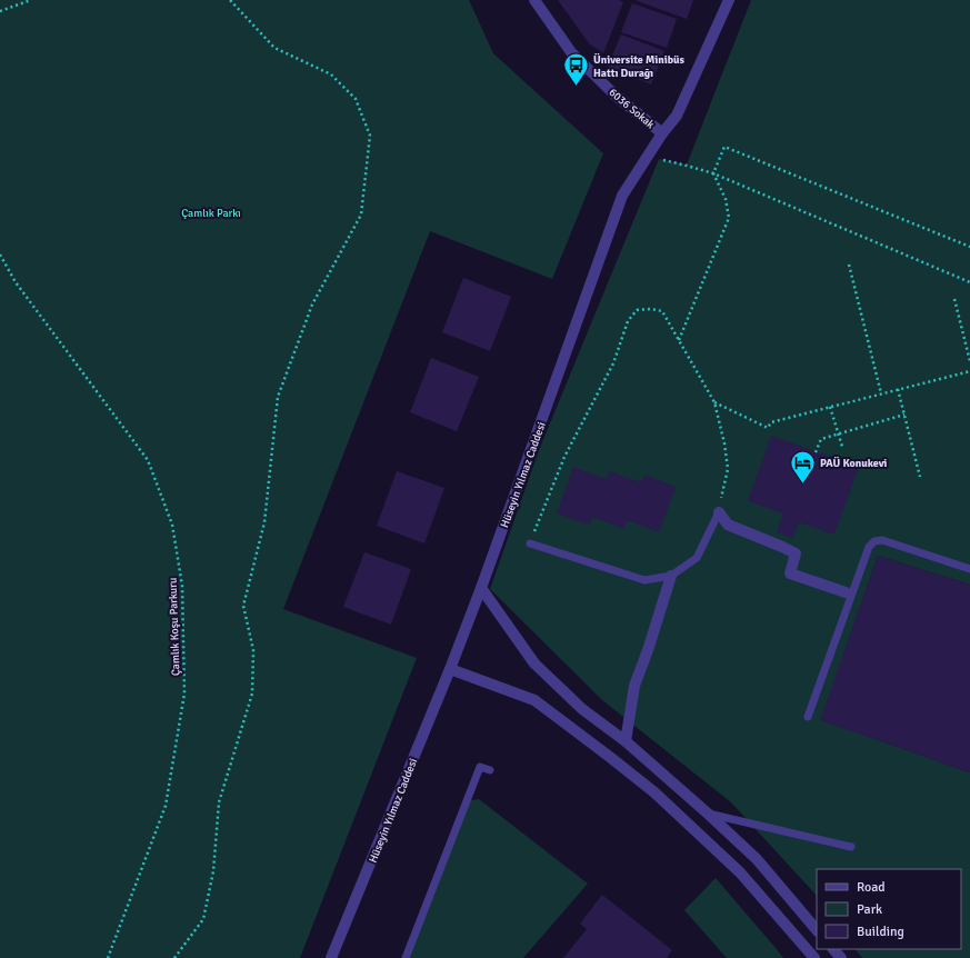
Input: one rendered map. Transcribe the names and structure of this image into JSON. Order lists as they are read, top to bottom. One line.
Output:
{"streets":{"street":["6036 Sokak","Hüseyin Yılmaz Caddesi"],"path":["Çamlık Koşu Parkuru"]},"crossings":[["6036 Sokak","Hüseyin Yılmaz Caddesi"]],"parks":["Çamlık Parkı"],"places":{"bus stop":["Üniversite Minibüs Hattı Durağı"],"hotel":["PAÜ Konukevi"]},"legend":["Road","Park","Building"]}
